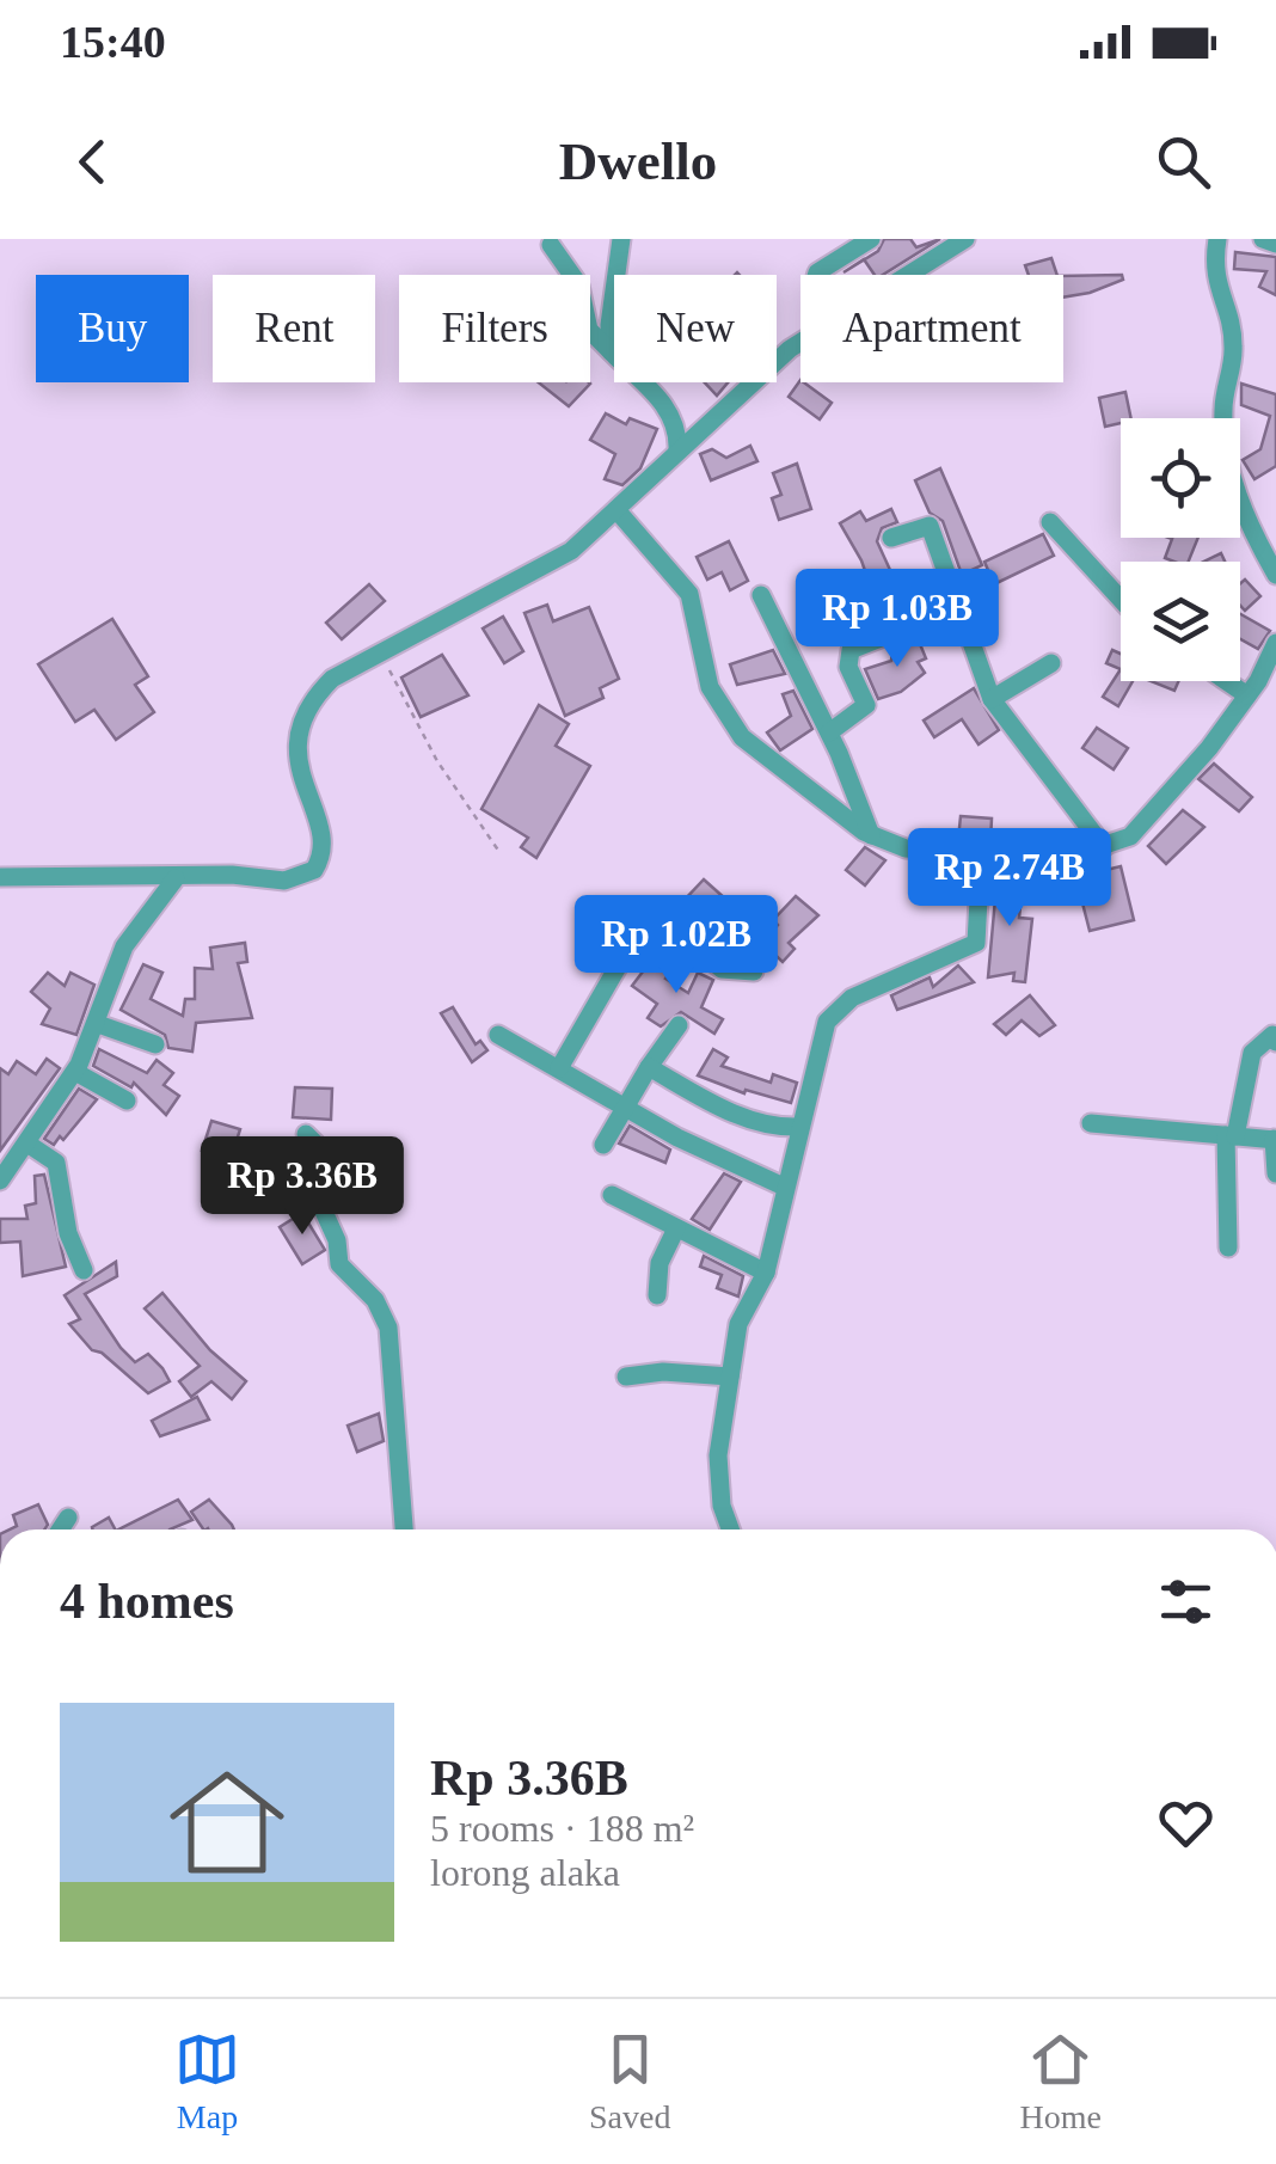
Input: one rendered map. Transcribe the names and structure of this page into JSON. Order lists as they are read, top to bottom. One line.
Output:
{"page":{"status":"15:40","header":"Dwello","chip":["Buy","Rent","Filters","New","Apartment"],"price":["Rp 1.03B","Rp 2.74B","Rp 1.02B","Rp 3.36B"],"heading":"4 homes","list":[{"name":"Rp 3.36B","note":"5 rooms · 188 m² · lorong alaka"}],"tabs":["Map","Saved","Home"]}}
